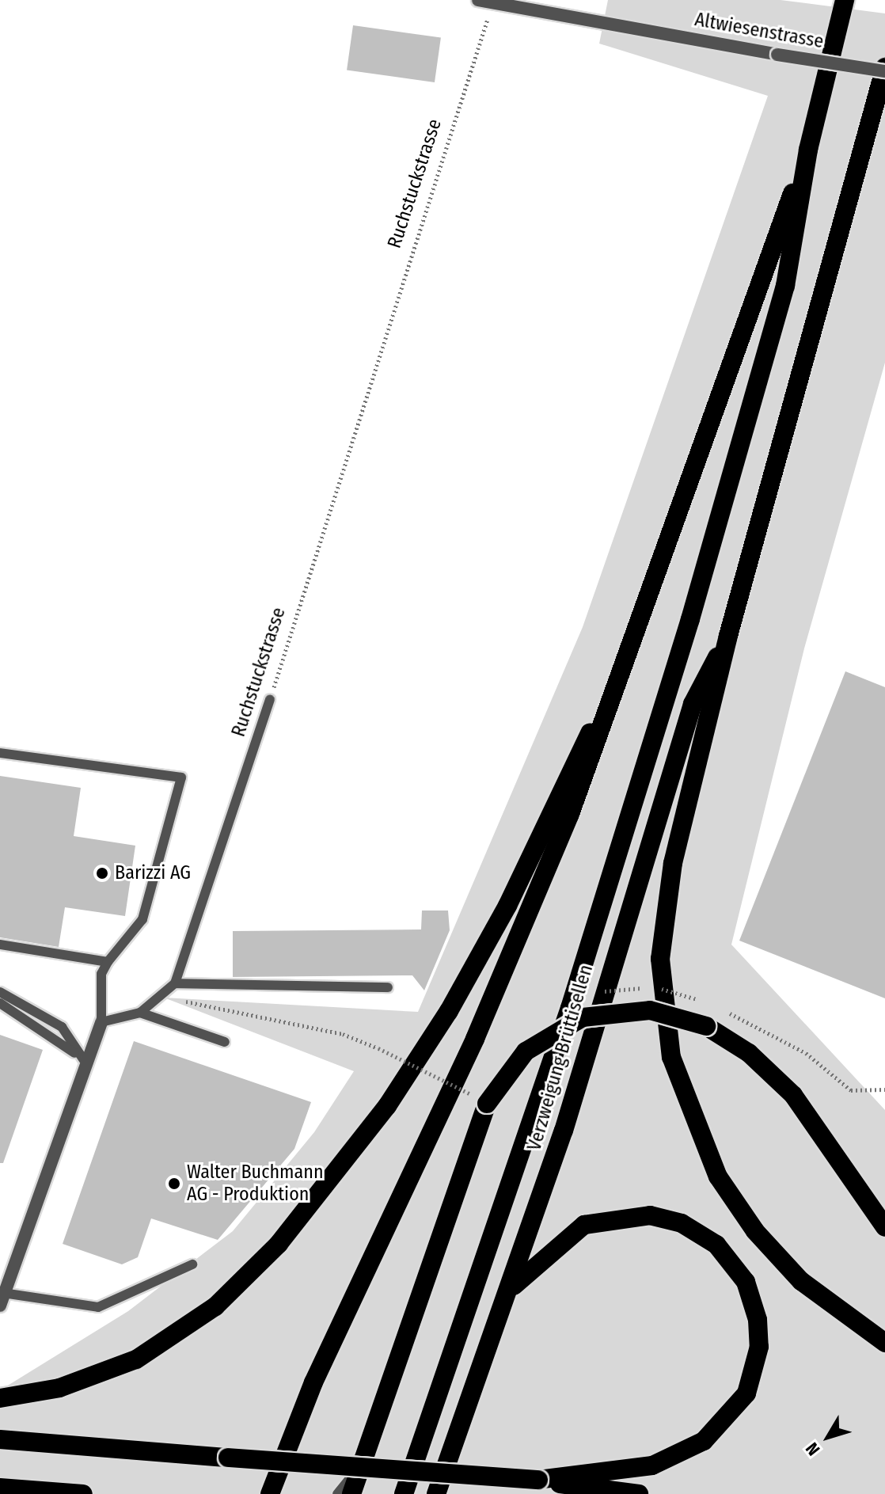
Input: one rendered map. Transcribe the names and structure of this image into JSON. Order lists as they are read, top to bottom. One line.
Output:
{"streets":{"highway":["Verzweigung Brüttisellen"],"street":["Altwiesenstrasse"],"lane":["Ruchstuckstrasse"]},"crossings":[["Altwiesenstrasse","Ruchstuckstrasse"]],"places":["Barizzi AG","Walter Buchmann AG - Produktion"],"north":"bottom left"}
